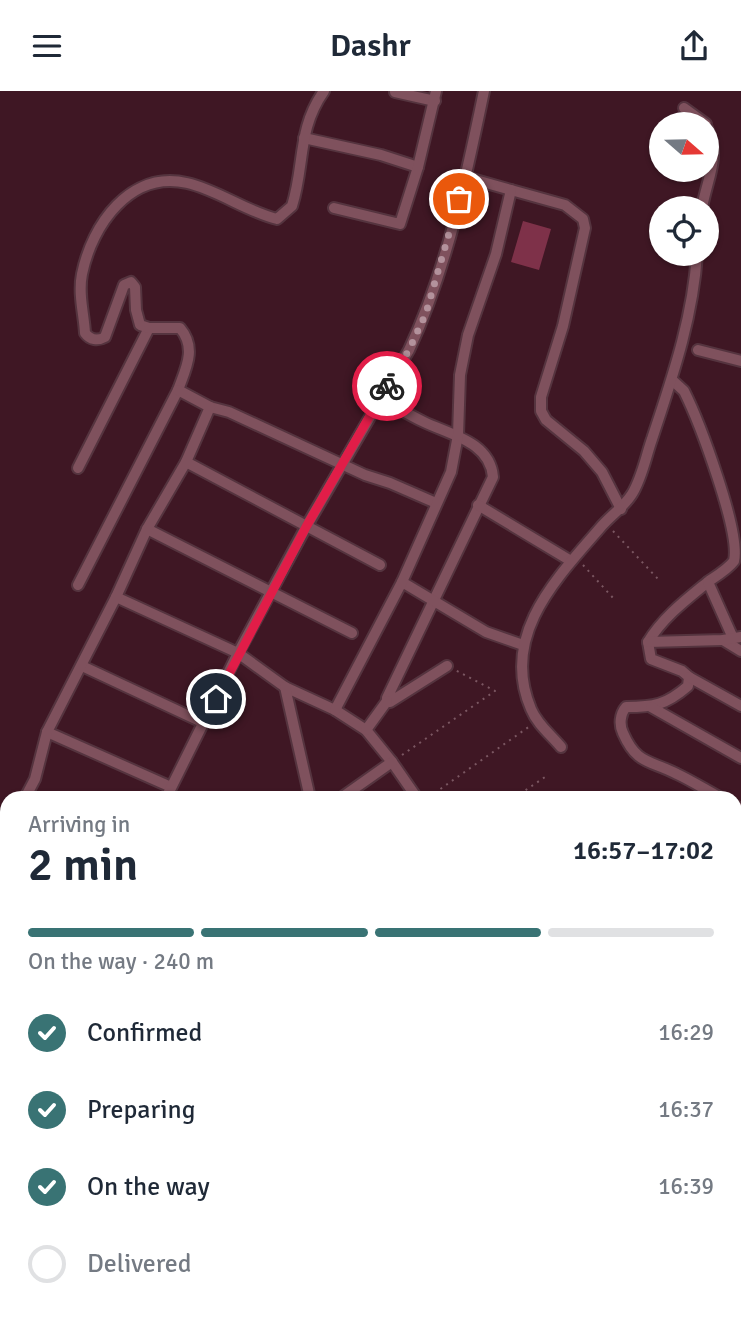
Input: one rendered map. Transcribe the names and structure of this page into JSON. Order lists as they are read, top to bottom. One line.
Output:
{"north":"right","page":{"header":"Dashr","heading":["2 min","Arriving in","16:57–17:02"],"bar":"On the way · 240 m","list":[["Confirmed","16:29"],["Preparing","16:37"],["On the way","16:39"],"Delivered"]}}
